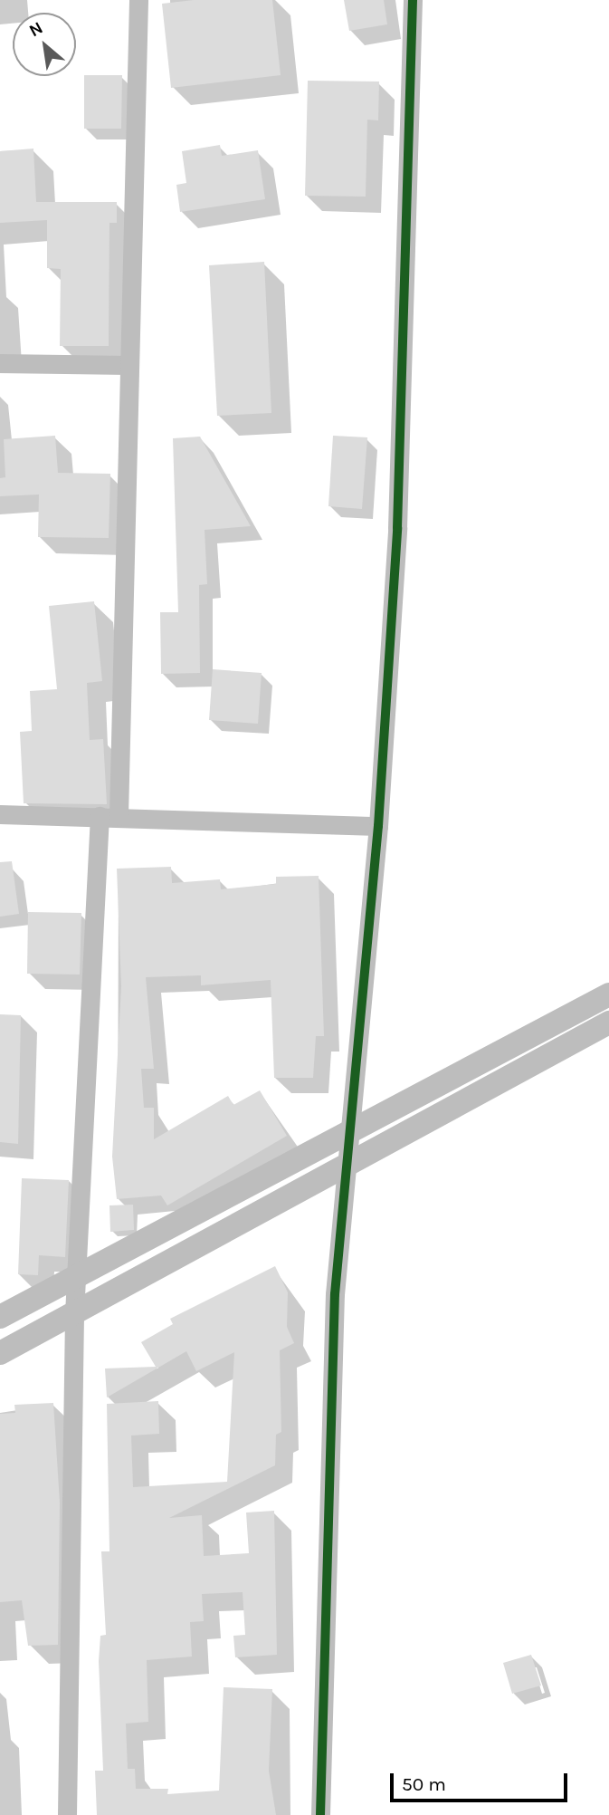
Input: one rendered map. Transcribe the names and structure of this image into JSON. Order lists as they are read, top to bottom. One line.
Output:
{"scale_bar":"50 m","north":"top left"}
